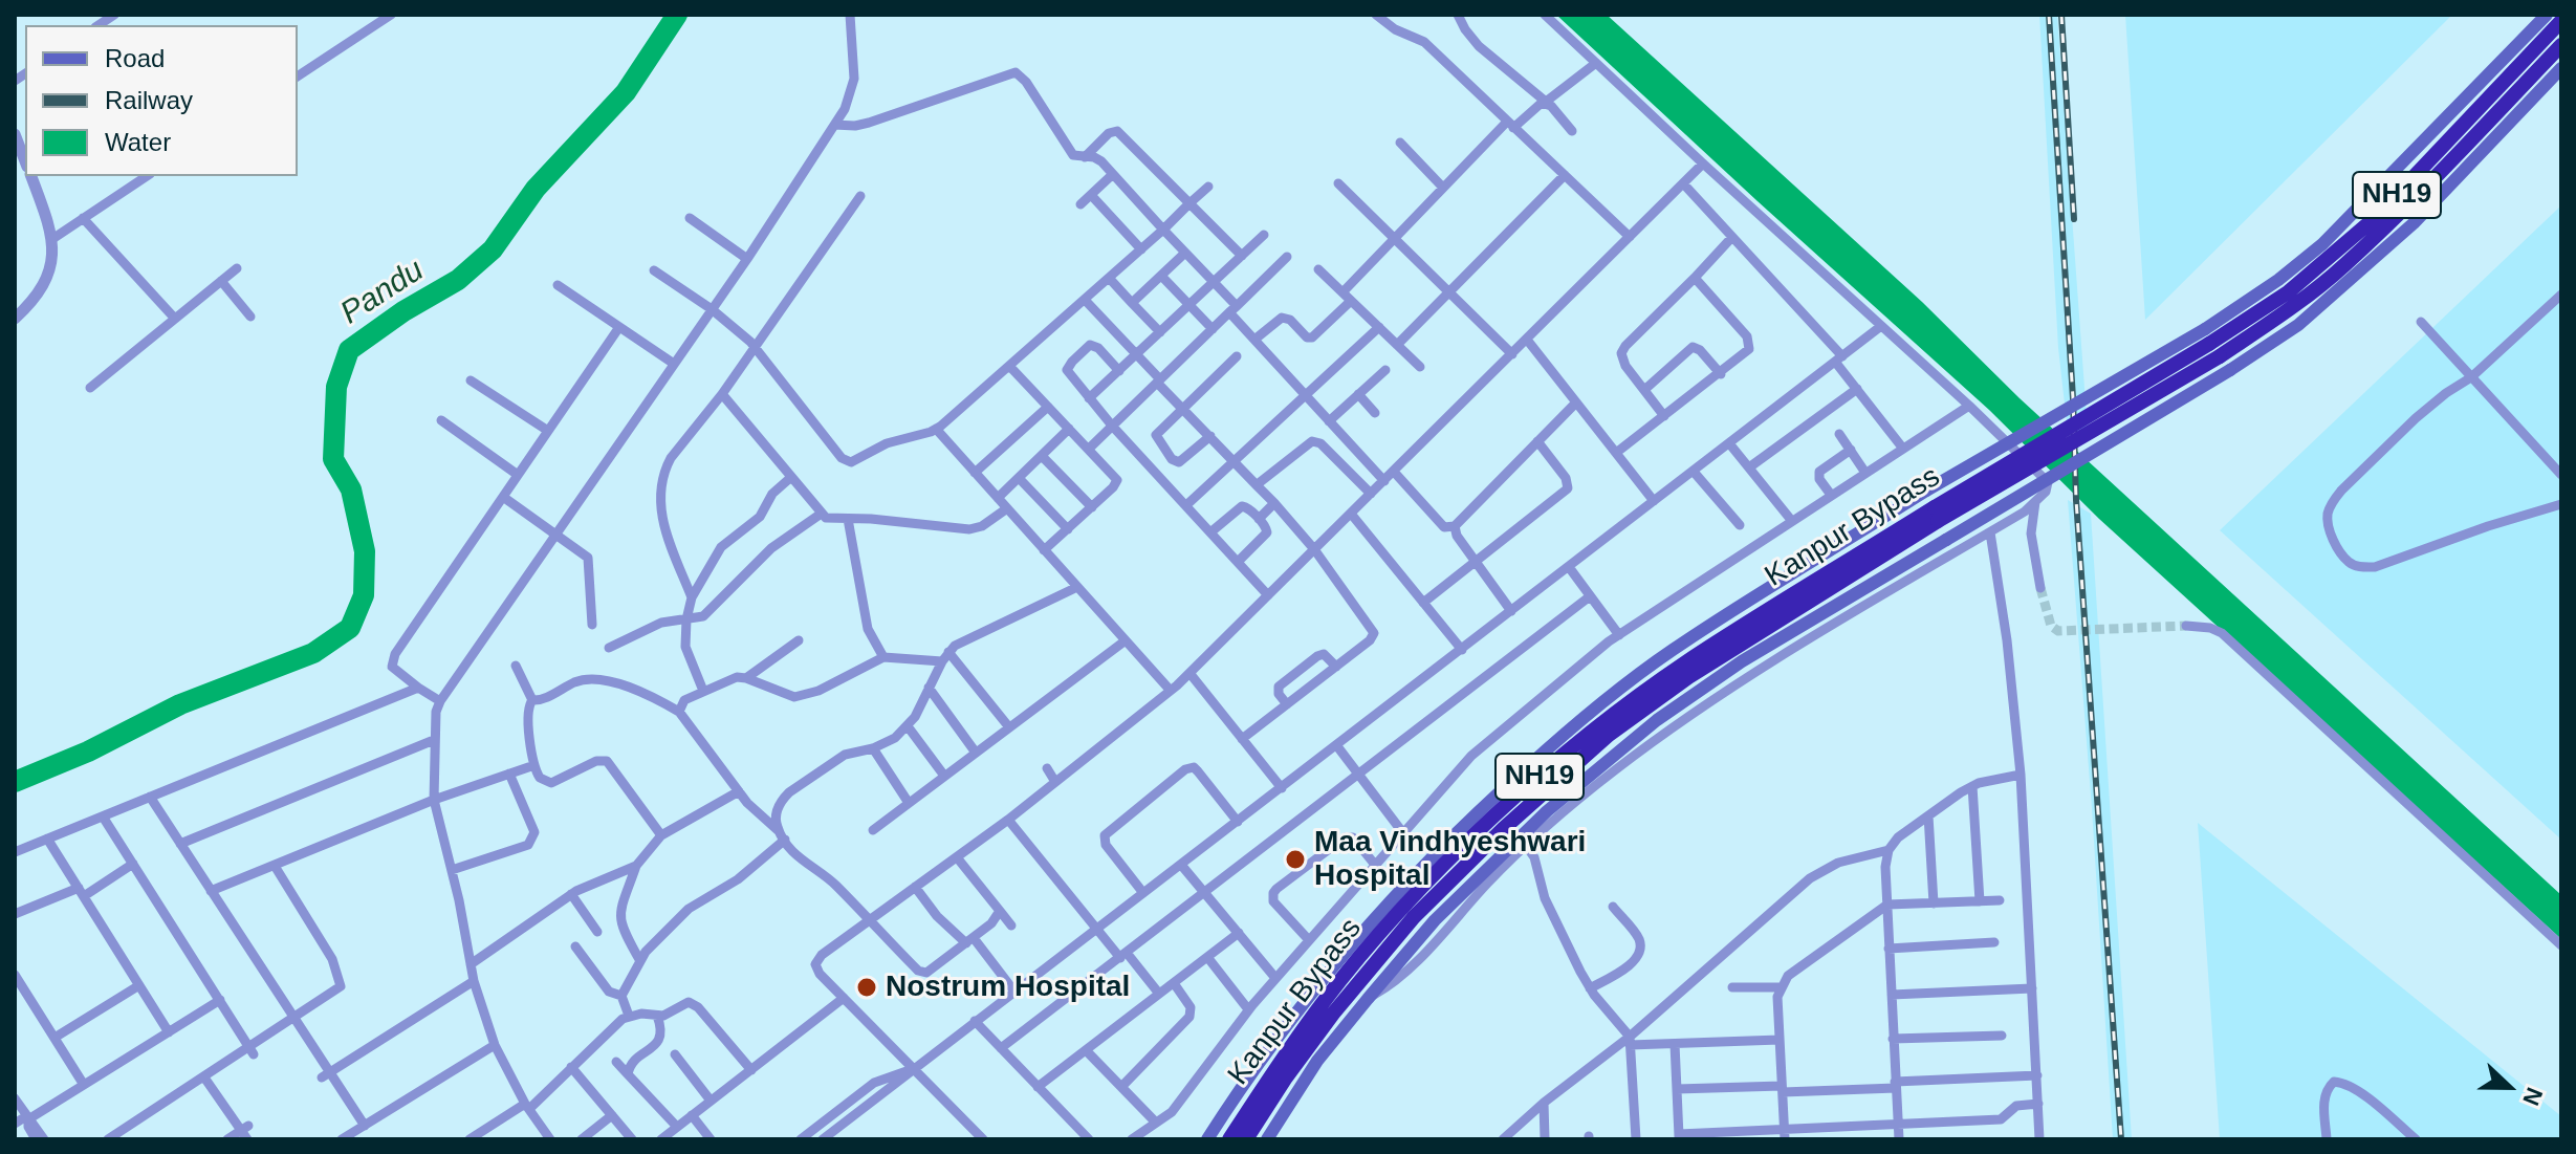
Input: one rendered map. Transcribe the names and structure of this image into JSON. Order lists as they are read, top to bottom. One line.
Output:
{"streets":{"highway":["NH19","Kanpur Bypass"]},"water":["Pandu"],"places":["Maa Vindhyeshwari Hospital","Nostrum Hospital"],"legend":["Road","Railway","Water"],"north":"right"}
